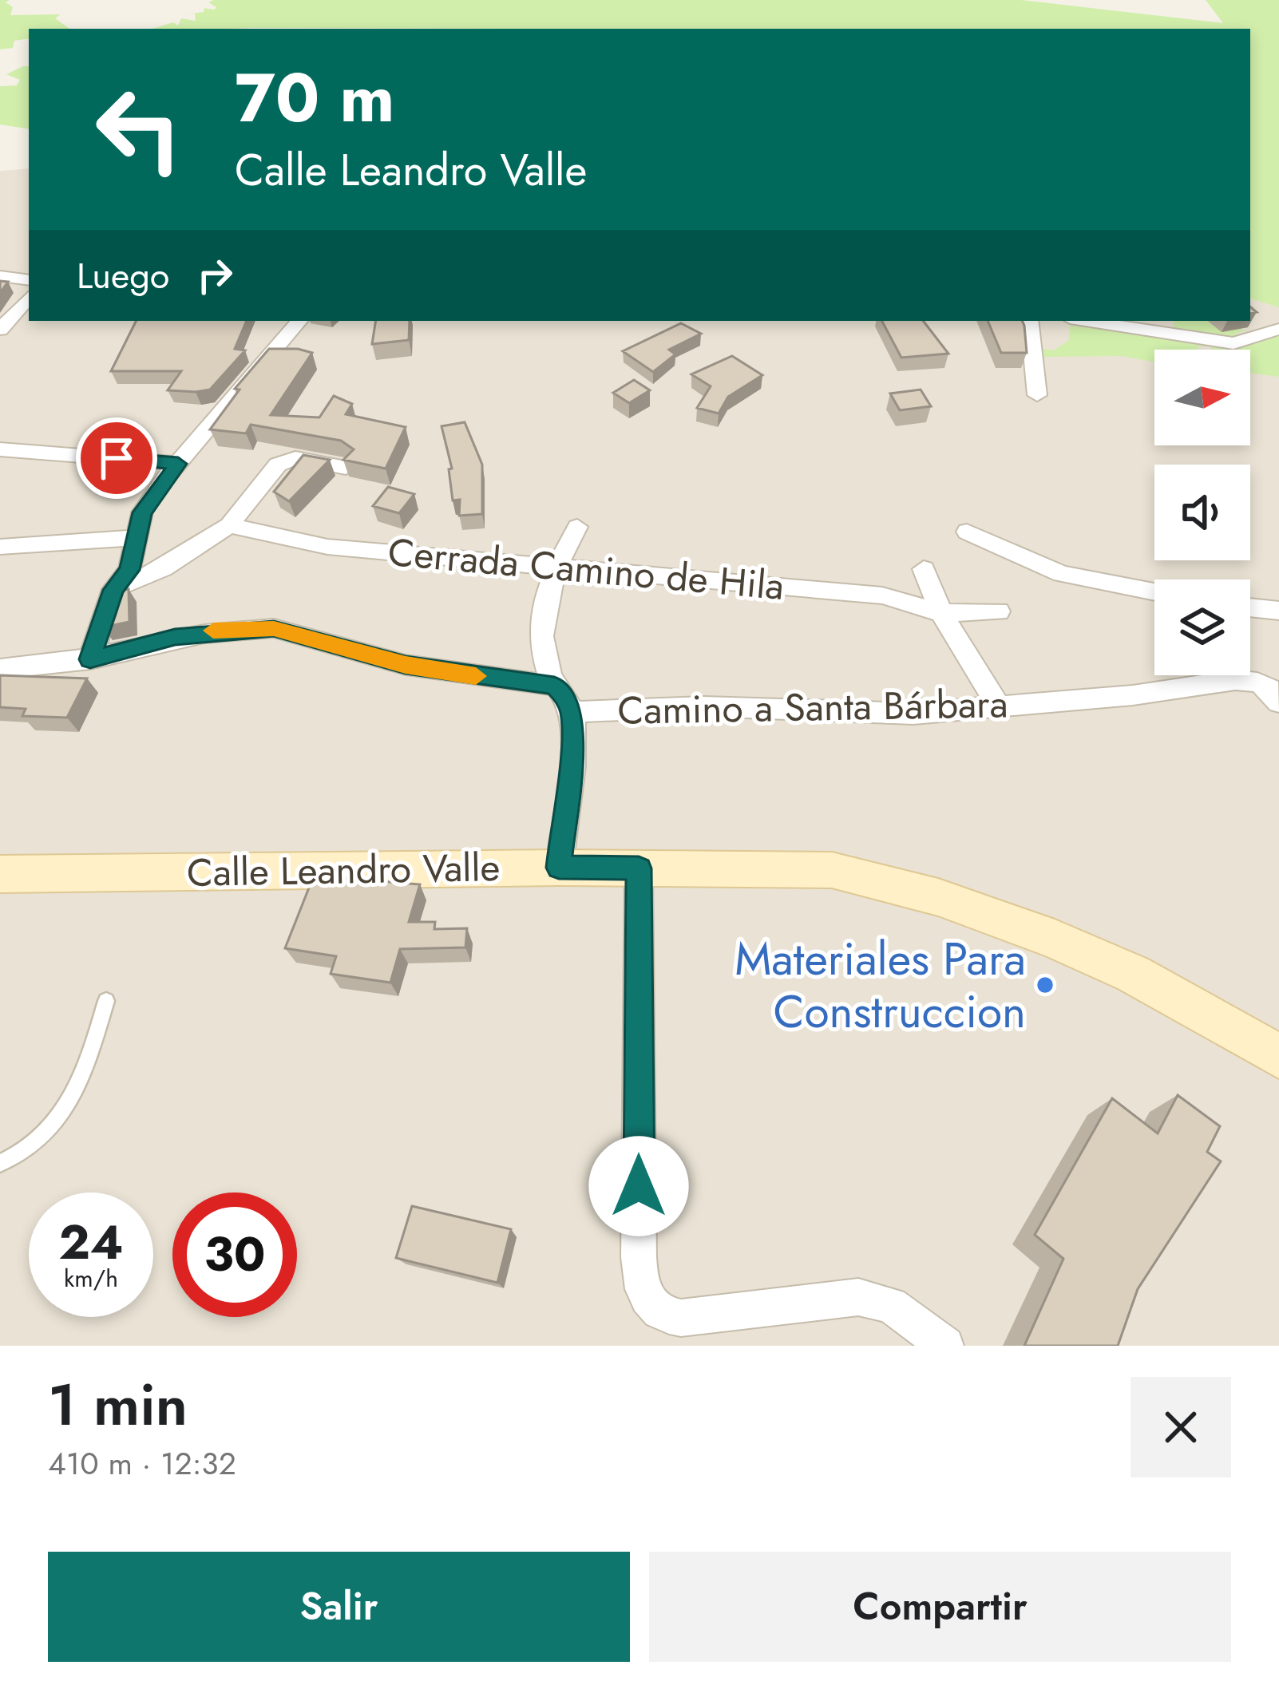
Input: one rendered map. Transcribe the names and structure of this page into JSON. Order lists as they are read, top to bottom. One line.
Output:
{"streets":{"street":["Cerrada Camino de Hila","Camino a Santa Bárbara","Calle Leandro Valle"]},"places":["Materiales Para Construccion"],"north":"right","page":{"turn":["70 m","Calle Leandro Valle"],"then":"Luego","speed":"24 km/h","limit":"30","heading":["1 min","410 m · 12:32"],"buttons":["Salir","Compartir"]}}
